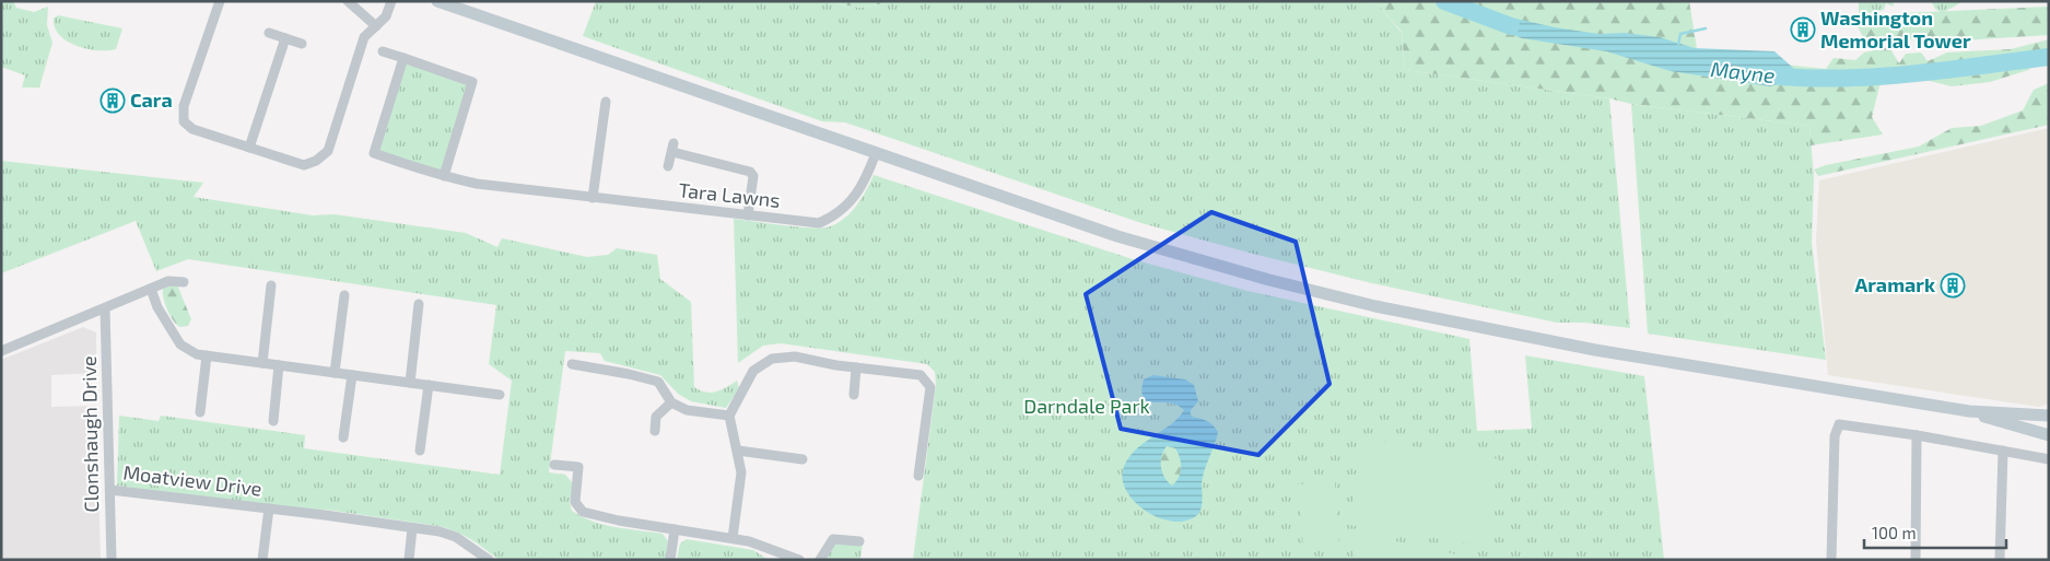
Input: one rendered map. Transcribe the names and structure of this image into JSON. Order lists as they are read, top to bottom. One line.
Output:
{"streets":{"street":["Tara Lawns","Clonshaugh Drive","Moatview Drive"]},"crossings":[["Clonshaugh Drive","Moatview Drive"]],"water":["Mayne"],"parks":["Darndale Park"],"places":{"building":["Washington Memorial Tower","Cara","Aramark"]},"scale_bar":"100 m"}
